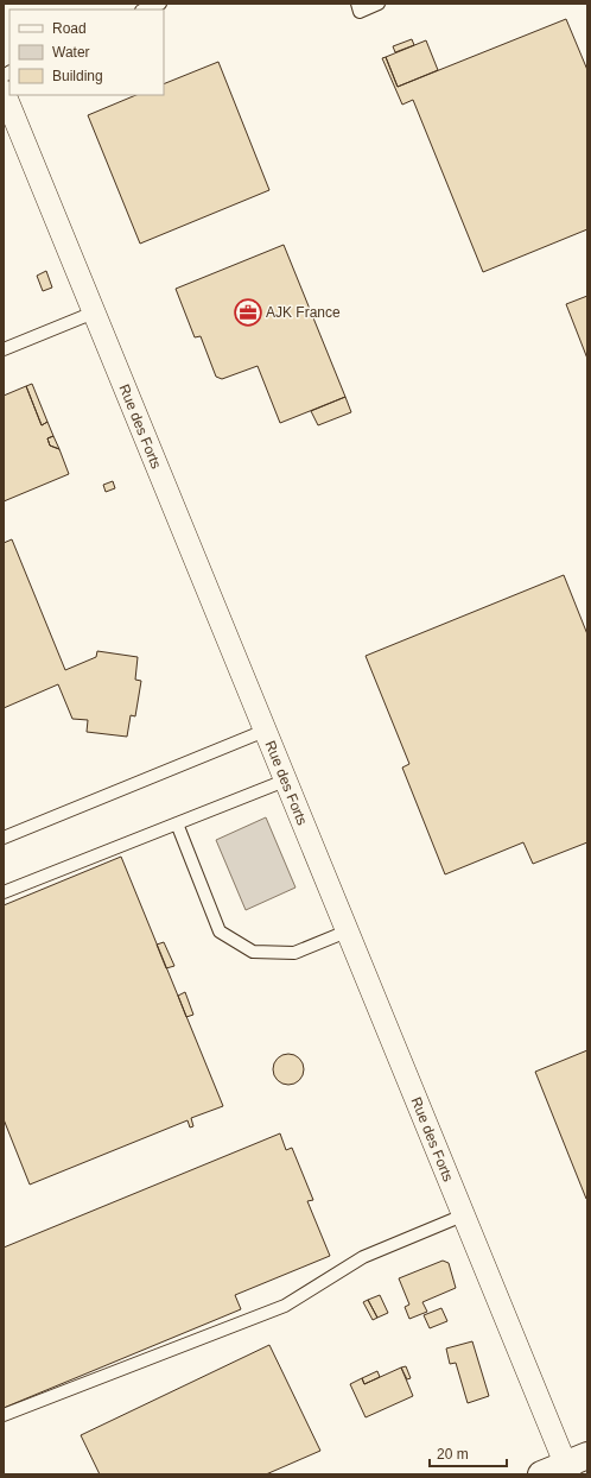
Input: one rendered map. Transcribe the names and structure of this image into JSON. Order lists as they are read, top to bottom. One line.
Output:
{"streets":{"street":["Rue des Forts"]},"places":{"office":["AJK France"]},"legend":["Road","Water","Building"],"scale_bar":"20 m"}
